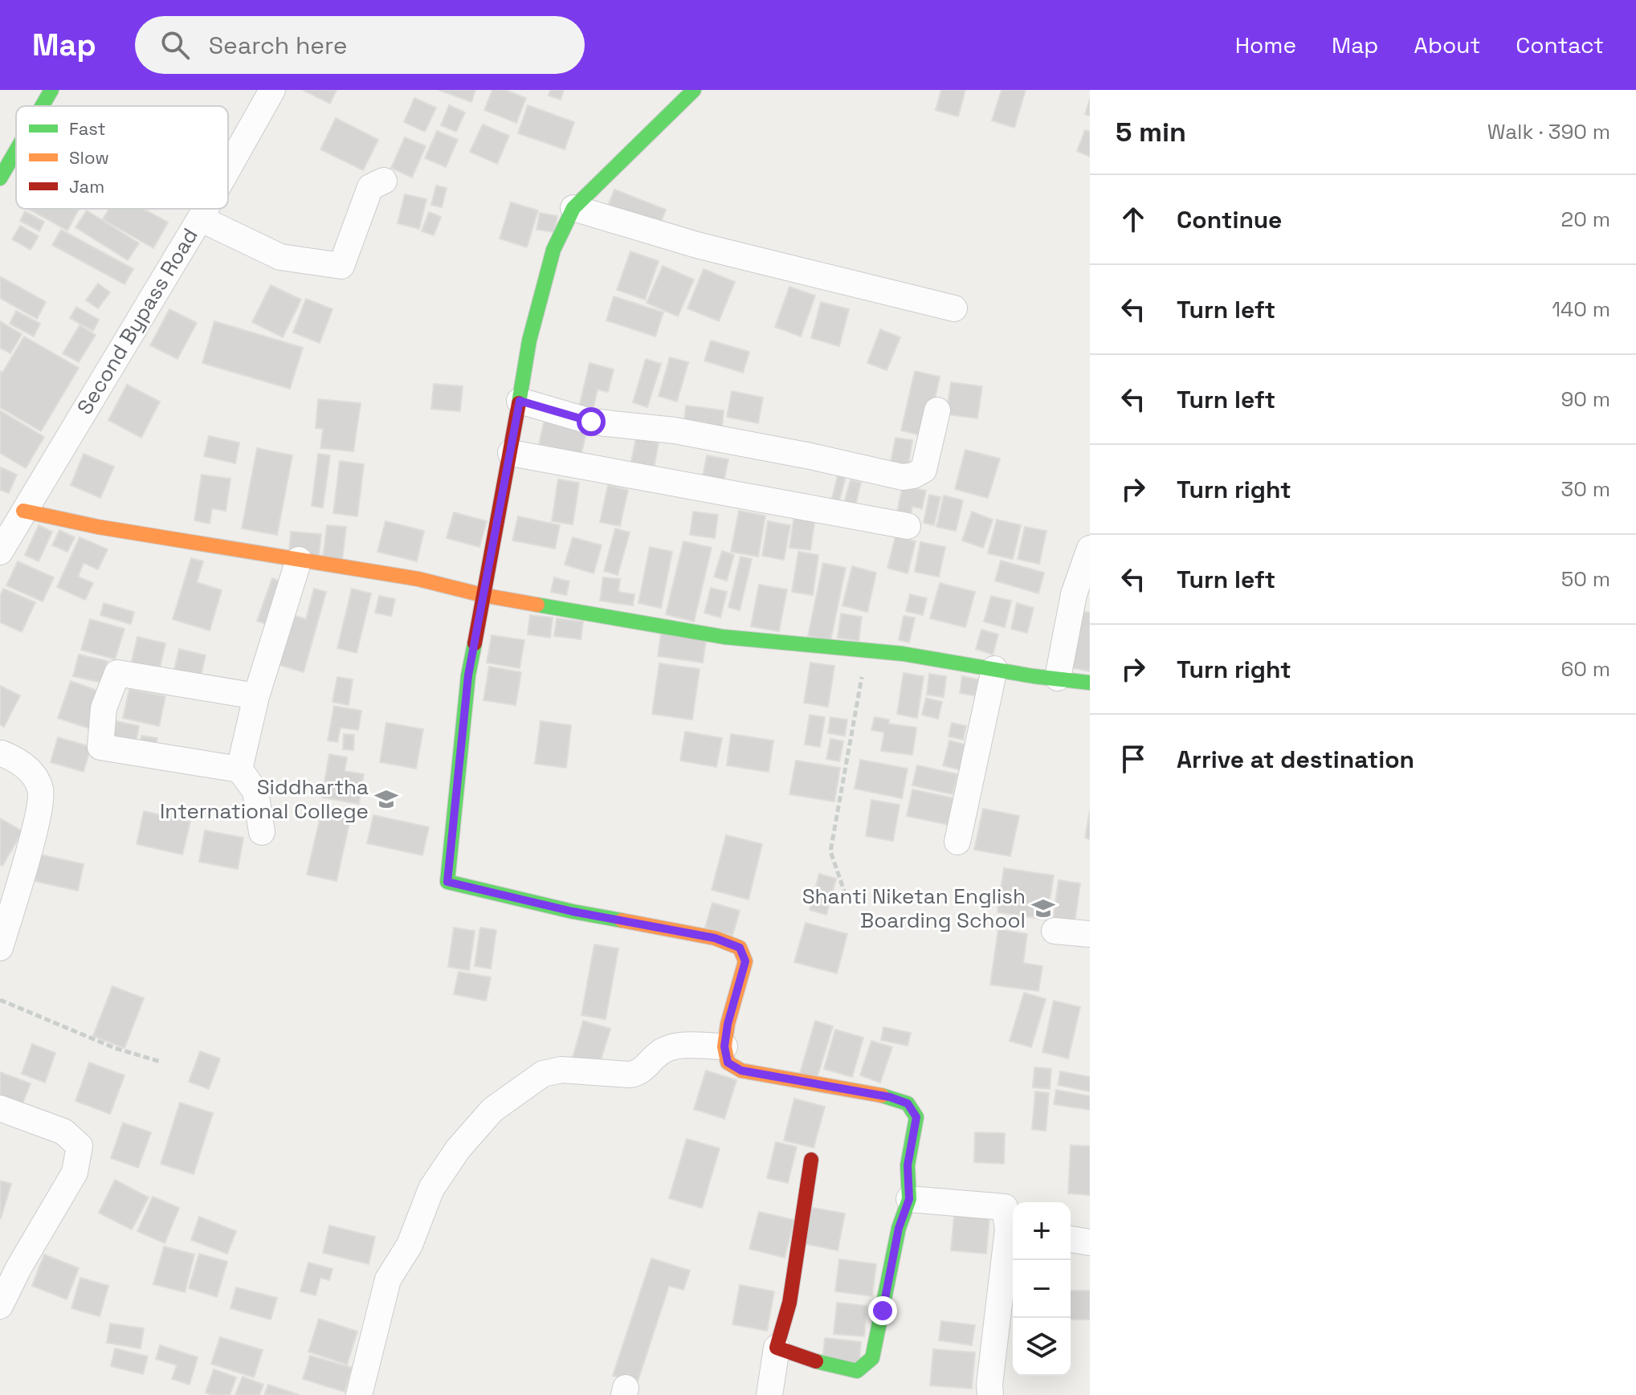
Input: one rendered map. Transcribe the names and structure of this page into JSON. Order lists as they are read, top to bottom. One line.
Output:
{"streets":{"street":["Second Bypass Road"]},"places":{"school or university":["Siddhartha International College","Shanti Niketan English Boarding School"]},"legend":["Fast","Slow","Jam"],"page":{"header":"Map","search":"Search here","nav":["Home","Map","About","Contact"],"heading":["5 min","Walk · 390 m"],"list":[["Continue","20 m"],["Turn left","140 m"],["Turn left","90 m"],["Turn right","30 m"],["Turn left","50 m"],["Turn right","60 m"],"Arrive at destination"],"map_buttons":["+","−"]}}
